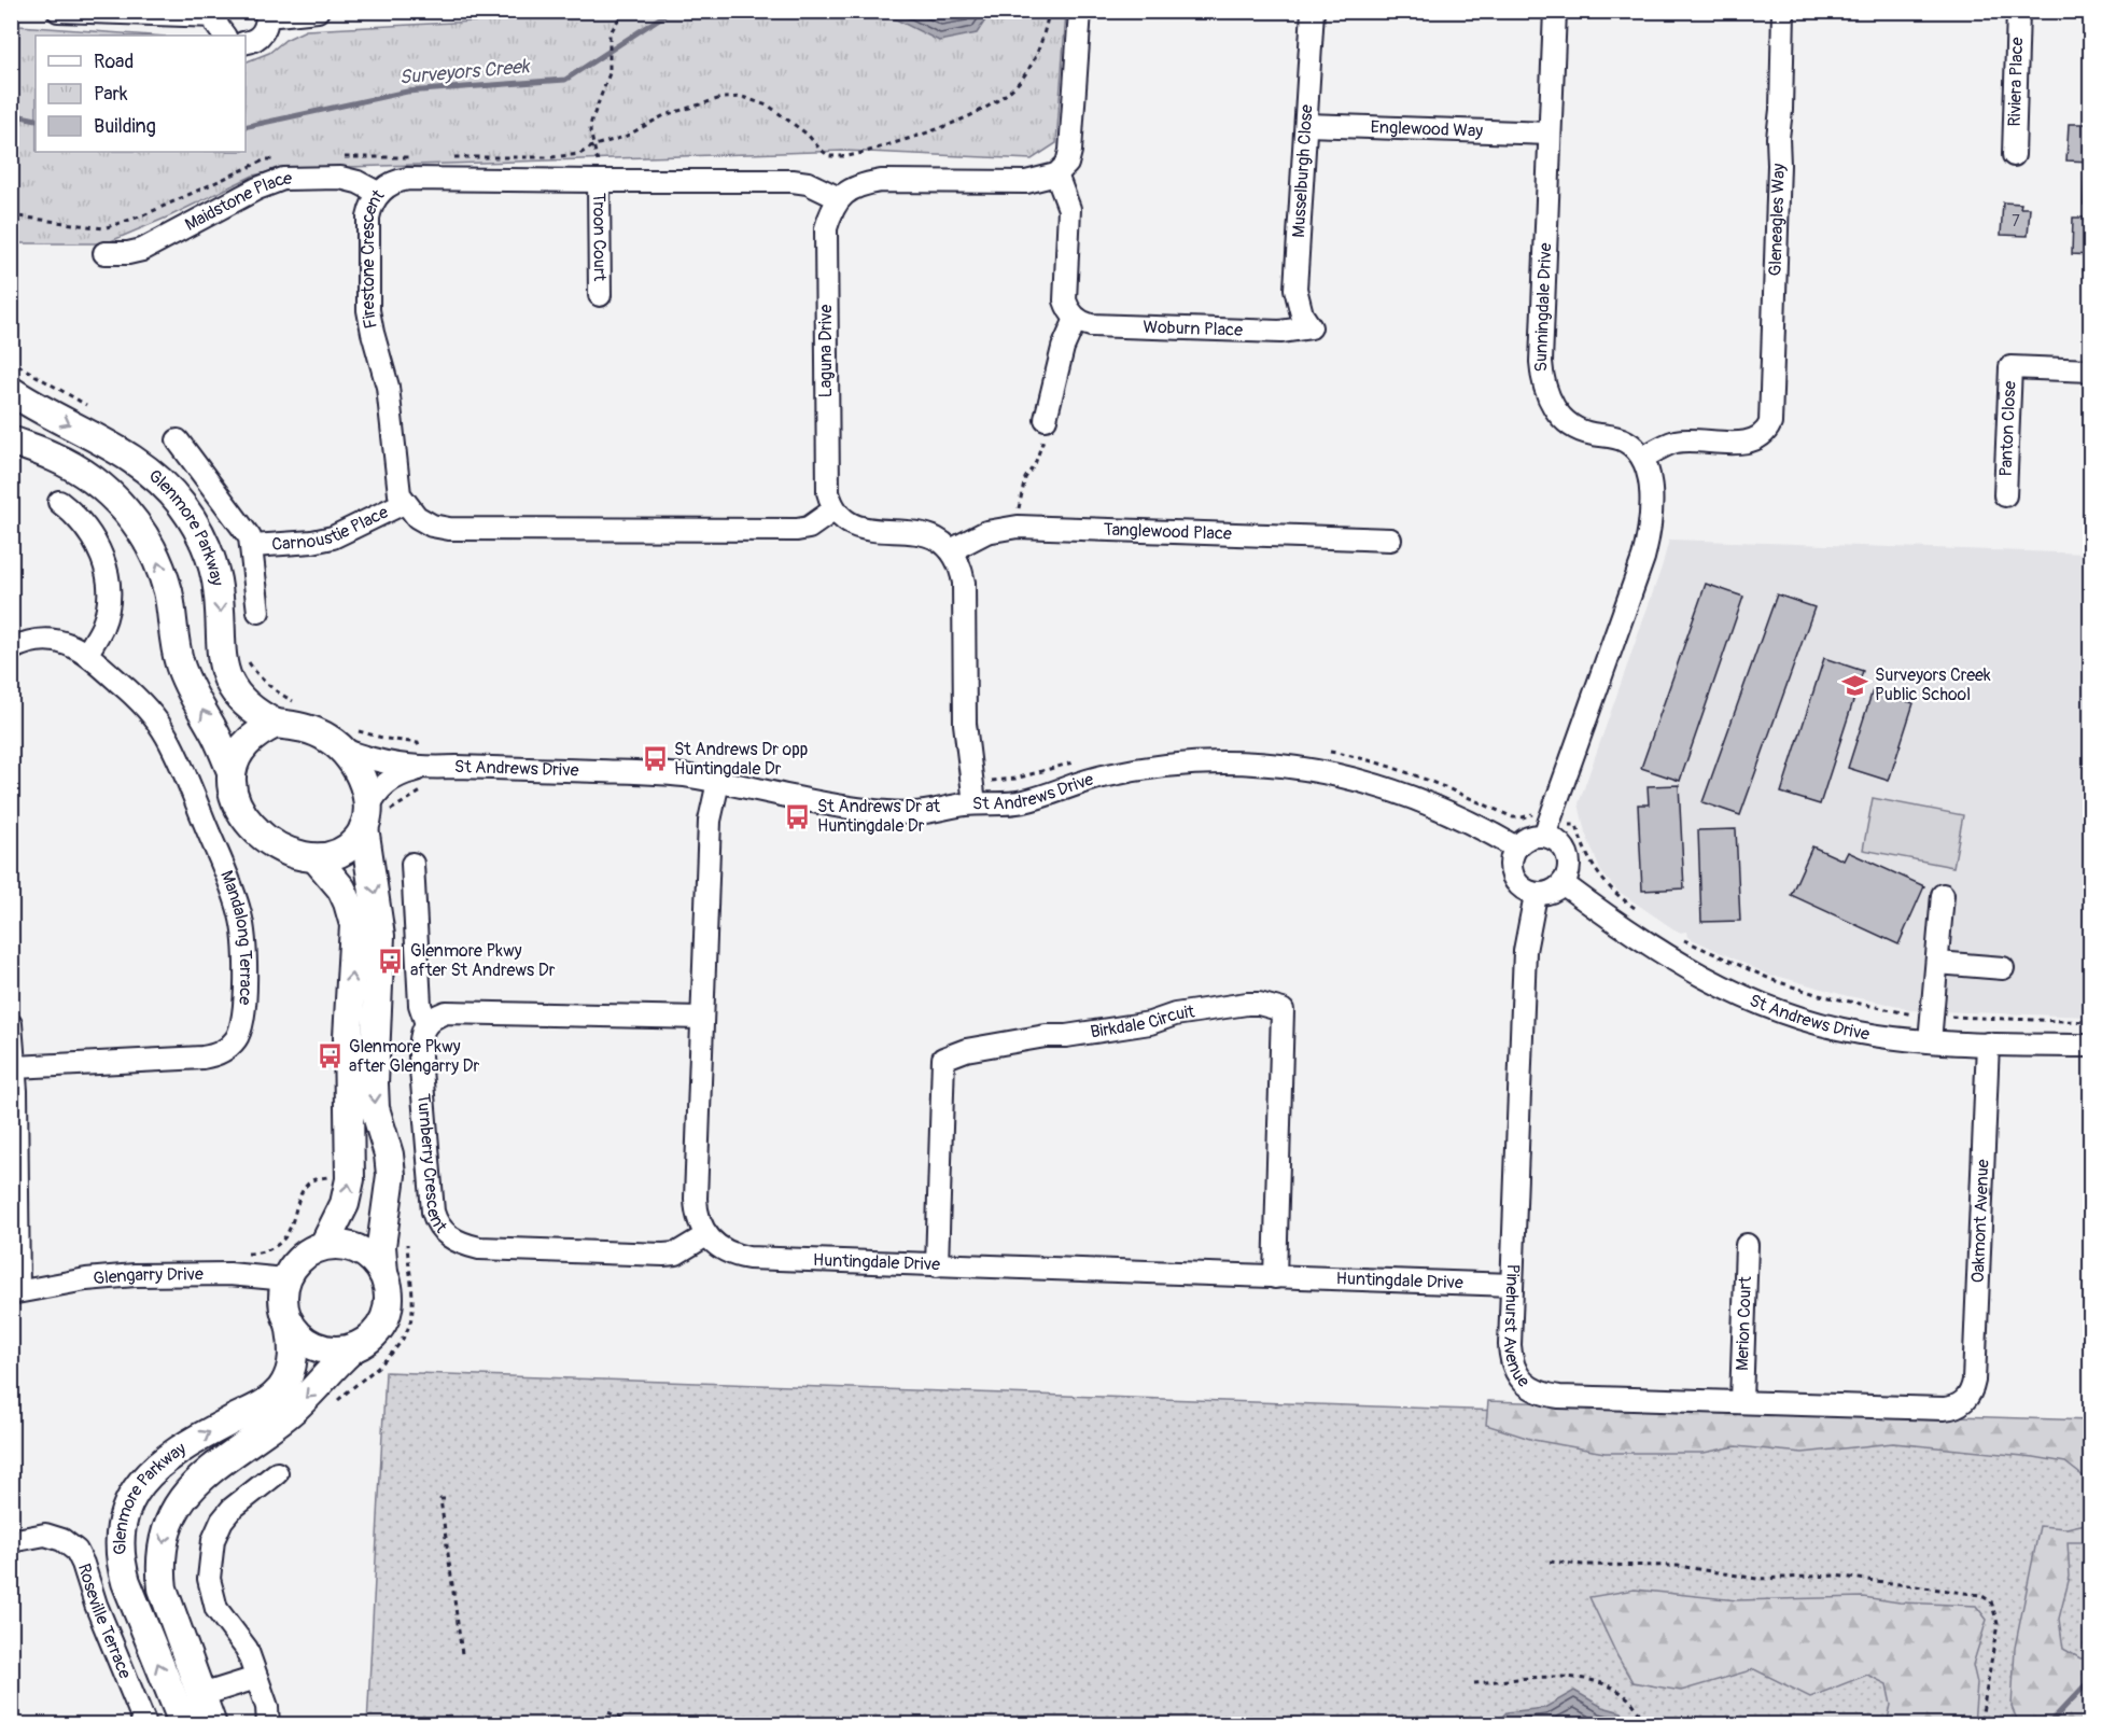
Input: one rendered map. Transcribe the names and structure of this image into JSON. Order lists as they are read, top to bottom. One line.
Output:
{"streets":{"main road":["Glenmore Parkway"],"street":["Riviera Place","Englewood Way","Musselburgh Close","Maidstone Place","Gleneagles Way","Troon Court","Firestone Crescent","Sunningdale Drive","Woburn Place","Laguna Drive","Panton Close","Carnoustie Place","Tanglewood Place","St Andrews Drive","Mandalong Terrace","Birkdale Circuit","Turnberry Crescent","Oakmont Avenue","Huntingdale Drive","Glengarry Drive","Pinehurst Avenue","Merion Court","Roseville Terrace"]},"crossings":[["Englewood Way","Musselburgh Close"],["Englewood Way","Sunningdale Drive"],["Musselburgh Close","Woburn Place"],["Maidstone Place","Firestone Crescent"],["Gleneagles Way","Sunningdale Drive"],["Troon Court","Firestone Crescent"],["Firestone Crescent","Laguna Drive"],["Firestone Crescent","Carnoustie Place"],["Glenmore Parkway","St Andrews Drive"],["Glenmore Parkway","Glengarry Drive"],["St Andrews Drive","Oakmont Avenue"],["St Andrews Drive","Pinehurst Avenue"],["Birkdale Circuit","Huntingdale Drive"],["Turnberry Crescent","Huntingdale Drive"],["Oakmont Avenue","Pinehurst Avenue"],["Huntingdale Drive","Pinehurst Avenue"],["Pinehurst Avenue","Merion Court"]],"water":["Surveyors Creek"],"places":{"school or university":["Surveyors Creek Public School"],"bus stop":["St Andrews Dr opp Huntingdale Dr","St Andrews Dr at Huntingdale Dr","Glenmore Pkwy after St Andrews Dr","Glenmore Pkwy after Glengarry Dr"]},"house_numbers":["7"],"legend":["Road","Park","Building"]}
